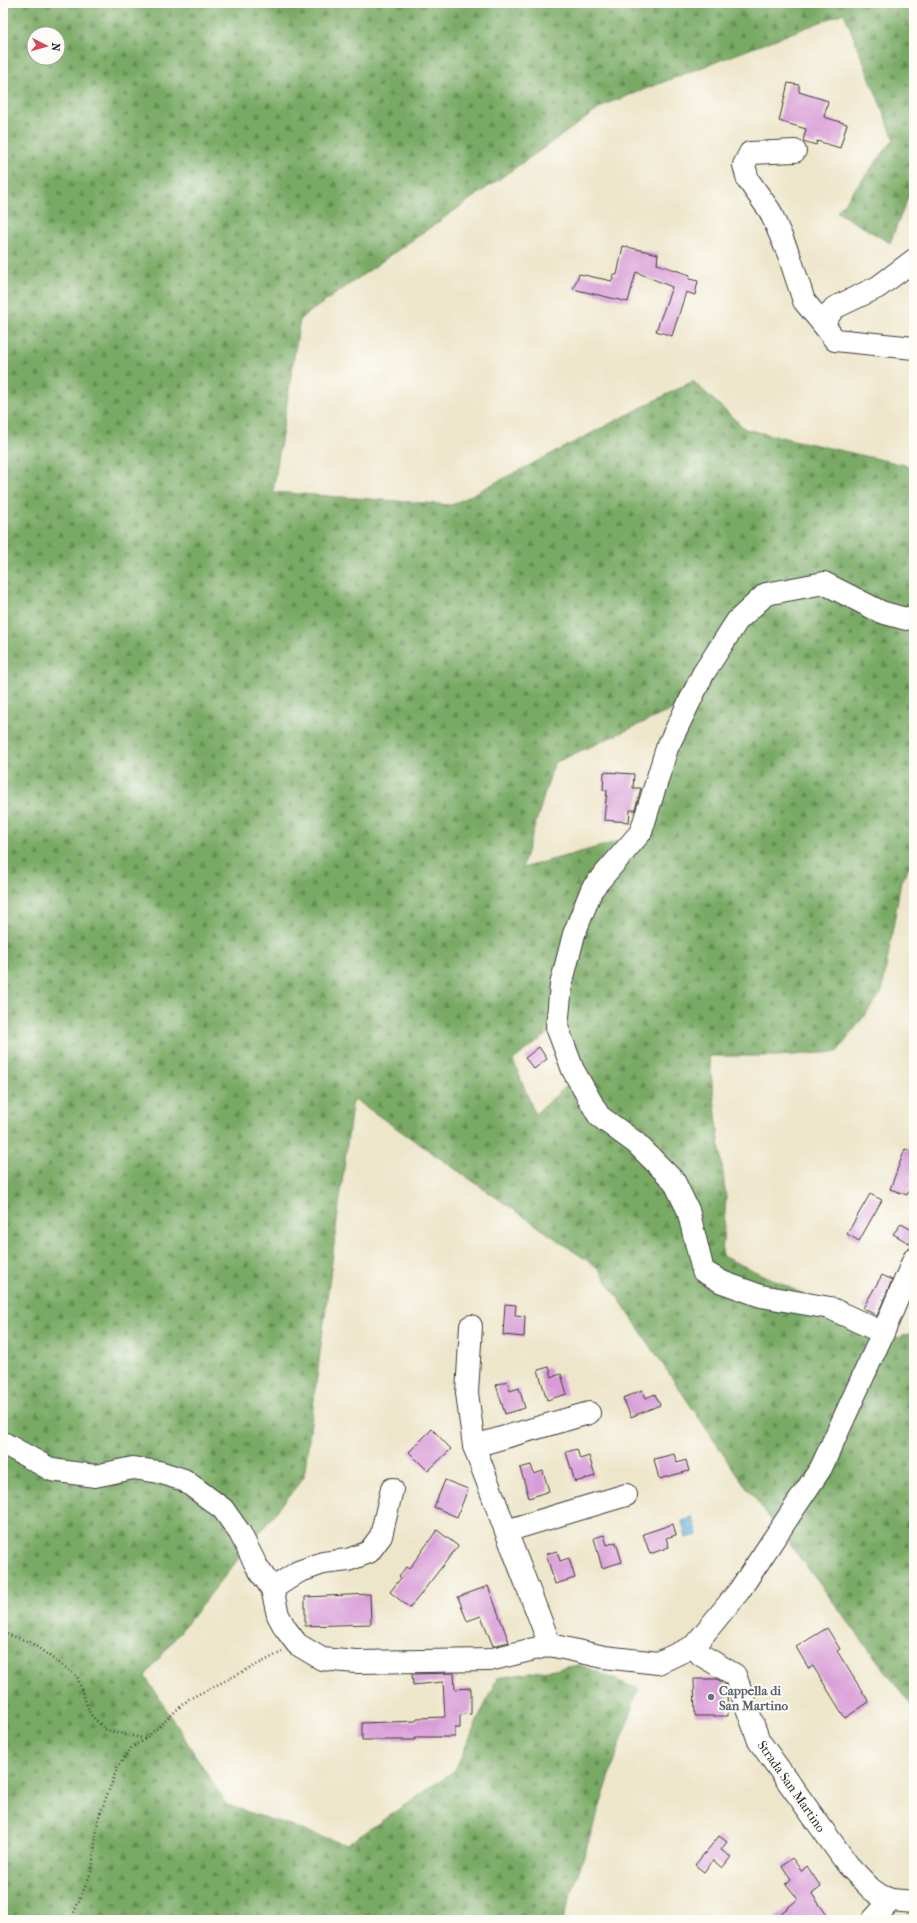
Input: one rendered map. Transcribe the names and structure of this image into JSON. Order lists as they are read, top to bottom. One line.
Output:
{"streets":{"street":["Strada San Martino"]},"places":["Cappella di San Martino"],"north":"right"}
